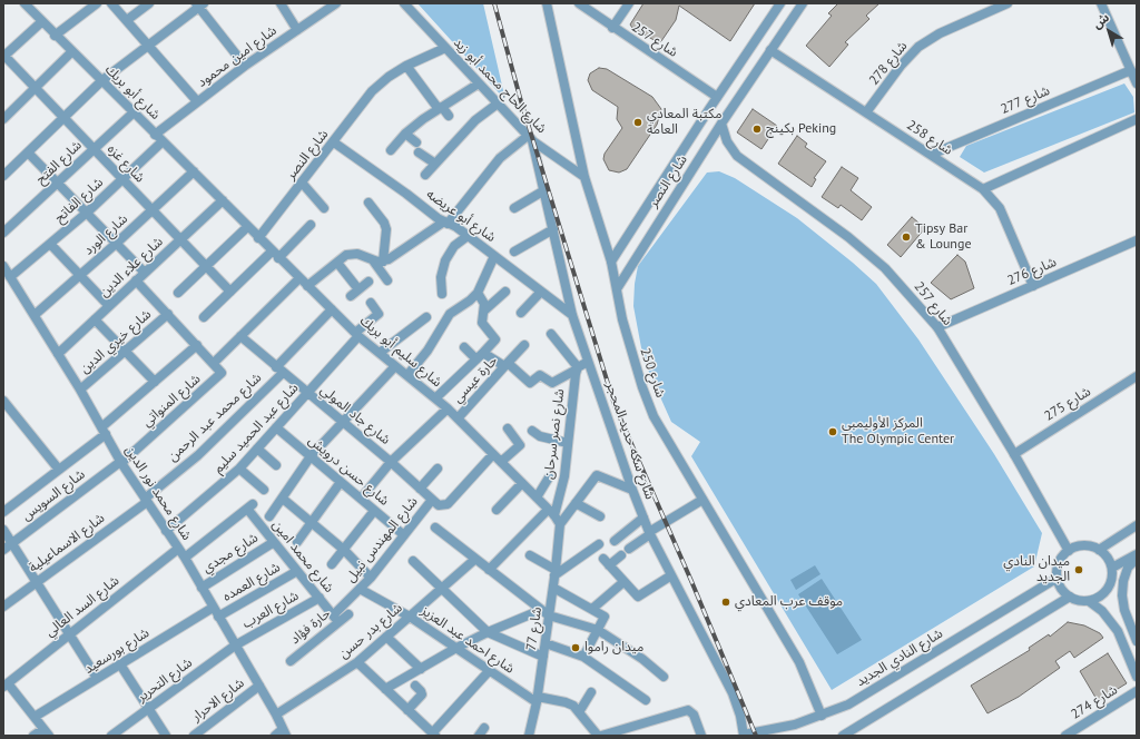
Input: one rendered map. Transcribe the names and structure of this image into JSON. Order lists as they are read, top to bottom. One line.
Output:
{"streets":{"street":["شارع 257","شارع امين محمود","شارع 278","شارع الحاج محمد أبو زيد","شارع أبو بريك","شارع 277","شارع 258","شارع النصر","شارع الفتح","شارع غزه","شارع الفاتح","شارع أبو عريضه","شارع الورد","شارع علاء الدين","شارع 276","شارع خيري الدين","شارع سليم أبو بريك","شارع 250","حارة عيسي","شارع المنواتي","شارع 275","شارع جاد المولي","شارع محمد عبد الرحمن","شارع عبد الحميد سليم","شارع نصر سرحان","شارع سكه حديد المحجر","شارع حسن درويش","شارع محمد نور الدين","شارع السويس","شارع المهندس نبيل","شارع الاسماعيلية","شارع مجدي","شارع محمد امين","شارع العمده","شارع السد العالي","شارع العرب","حارة فؤاد","شارع 77","شارع بدر حسن","شارع احمد عبد العزيز","شارع بورسعيد","شارع النادي الجديد","شارع التحرير","شارع الاحرار","شارع 274"]},"crossings":[["شارع 257","شارع النصر"],["شارع 257","شارع 276"],["شارع 257","شارع 275"],["شارع 257","شارع النادي الجديد"],["شارع امين محمود","شارع أبو بريك"],["شارع 278","شارع 258"],["شارع الحاج محمد أبو زيد","شارع النصر"],["شارع الحاج محمد أبو زيد","شارع 250"],["شارع الحاج محمد أبو زيد","شارع سكه حديد المحجر"],["شارع أبو بريك","شارع الفتح"],["شارع أبو بريك","شارع الفاتح"],["شارع أبو بريك","شارع الورد"],["شارع أبو بريك","شارع علاء الدين"],["شارع أبو بريك","شارع سليم أبو بريك"],["شارع 277","شارع 258"],["شارع 258","شارع النصر"],["شارع 258","شارع 276"],["شارع النصر","شارع أبو عريضه"],["شارع النصر","شارع سليم أبو بريك"],["شارع النصر","شارع 250"],["شارع الفتح","شارع غزه"],["شارع غزه","شارع الفاتح"],["شارع غزه","شارع الورد"],["شارع غزه","شارع علاء الدين"],["شارع الفاتح","شارع محمد نور الدين"],["شارع أبو عريضه","شارع سكه حديد المحجر"],["شارع الورد","شارع محمد نور الدين"],["شارع علاء الدين","شارع سليم أبو بريك"],["شارع علاء الدين","شارع محمد نور الدين"],["شارع خيري الدين","شارع محمد نور الدين"],["شارع سليم أبو بريك","حارة عيسي"],["شارع سليم أبو بريك","شارع محمد عبد الرحمن"],["شارع سليم أبو بريك","شارع عبد الحميد سليم"],["شارع سليم أبو بريك","شارع نصر سرحان"],["شارع سليم أبو بريك","شارع 77"],["شارع 250","شارع النادي الجديد"],["حارة عيسي","شارع نصر سرحان"],["شارع المنواتي","شارع محمد نور الدين"],["شارع المنواتي","شارع السويس"],["شارع جاد المولي","شارع محمد عبد الرحمن"],["شارع جاد المولي","شارع عبد الحميد سليم"],["شارع جاد المولي","شارع المهندس نبيل"],["شارع محمد عبد الرحمن","شارع محمد نور الدين"],["شارع محمد عبد الرحمن","شارع الاسماعيلية"],["شارع عبد الحميد سليم","شارع حسن درويش"],["شارع عبد الحميد سليم","شارع محمد نور الدين"],["شارع سكه حديد المحجر","شارع النادي الجديد"],["شارع حسن درويش","شارع المهندس نبيل"],["شارع محمد نور الدين","شارع السويس"],["شارع محمد نور الدين","شارع الاسماعيلية"],["شارع محمد نور الدين","شارع مجدي"],["شارع محمد نور الدين","شارع محمد امين"],["شارع محمد نور الدين","شارع العمده"],["شارع محمد نور الدين","شارع السد العالي"],["شارع محمد نور الدين","شارع العرب"],["شارع محمد نور الدين","شارع بدر حسن"],["شارع محمد نور الدين","شارع بورسعيد"],["شارع محمد نور الدين","شارع التحرير"],["شارع محمد نور الدين","شارع الاحرار"],["شارع المهندس نبيل","شارع محمد امين"],["شارع المهندس نبيل","حارة فؤاد"],["شارع المهندس نبيل","شارع احمد عبد العزيز"],["شارع مجدي","شارع محمد امين"],["شارع محمد امين","شارع العمده"],["شارع محمد امين","شارع العرب"],["شارع محمد امين","حارة فؤاد"],["شارع العرب","شارع التحرير"],["شارع 77","شارع احمد عبد العزيز"],["شارع بدر حسن","شارع احمد عبد العزيز"]],"places":["مكتبة المعادي العامة","بكينج Peking","Tipsy Bar & Lounge","المركز الأوليمبى The Olympic Center","ميدان النادي الجديد","موقف عرب المعادي","ميدان راموا"],"north":"top left"}
